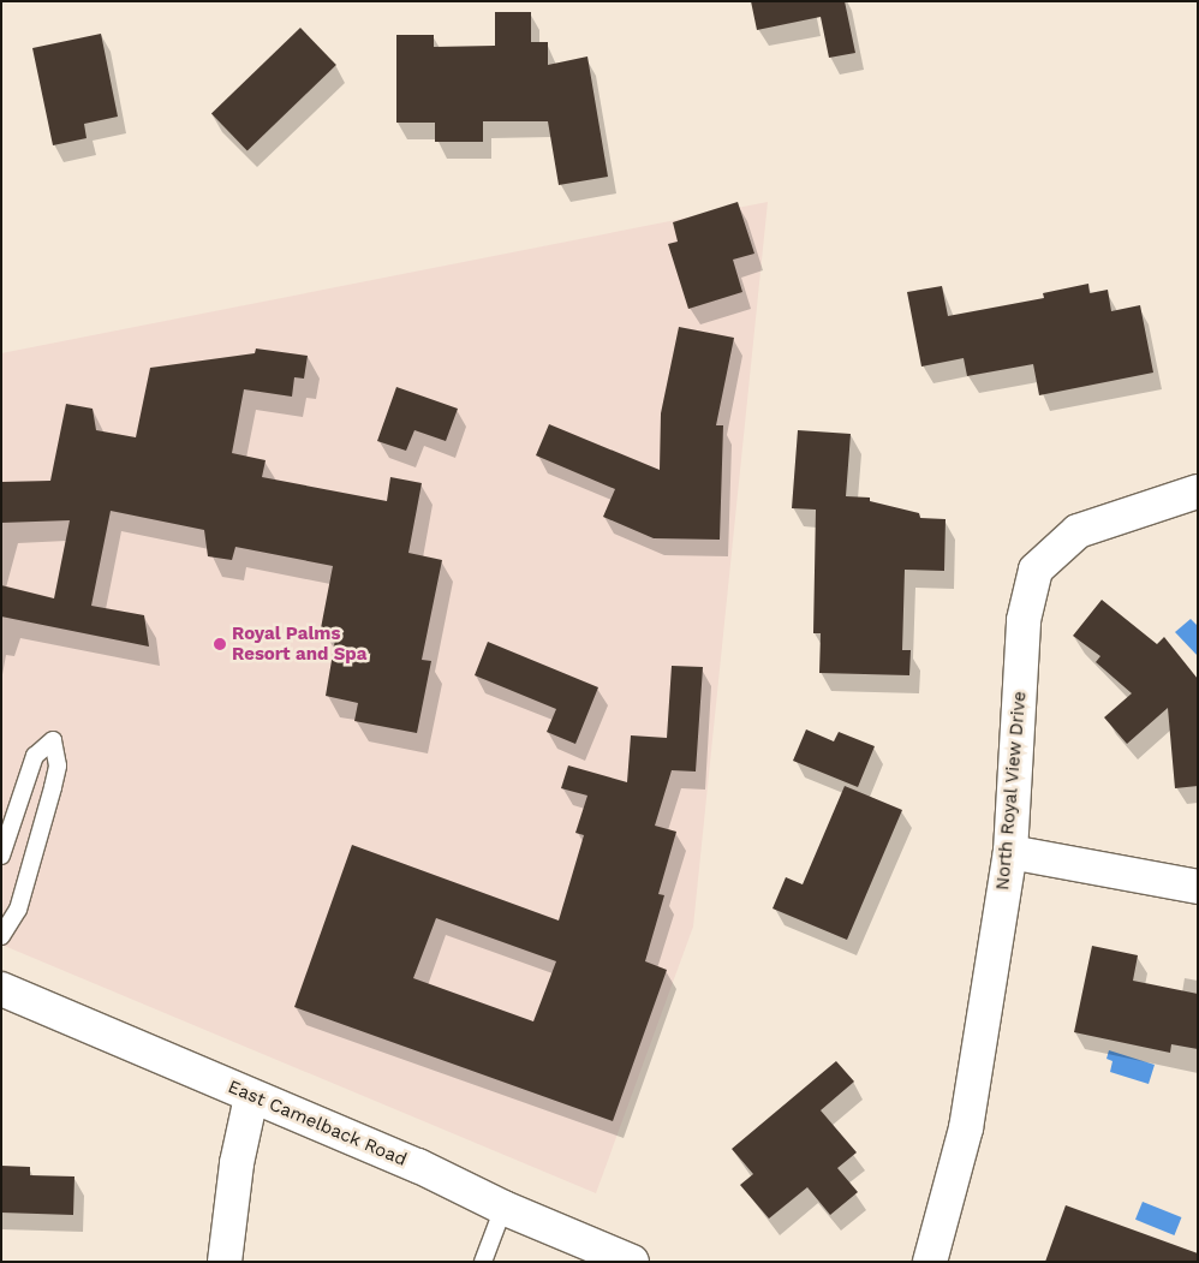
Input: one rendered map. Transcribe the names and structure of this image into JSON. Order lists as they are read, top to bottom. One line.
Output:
{"streets":{"street":["North Royal View Drive","East Camelback Road"]},"places":["Royal Palms Resort and Spa"]}
